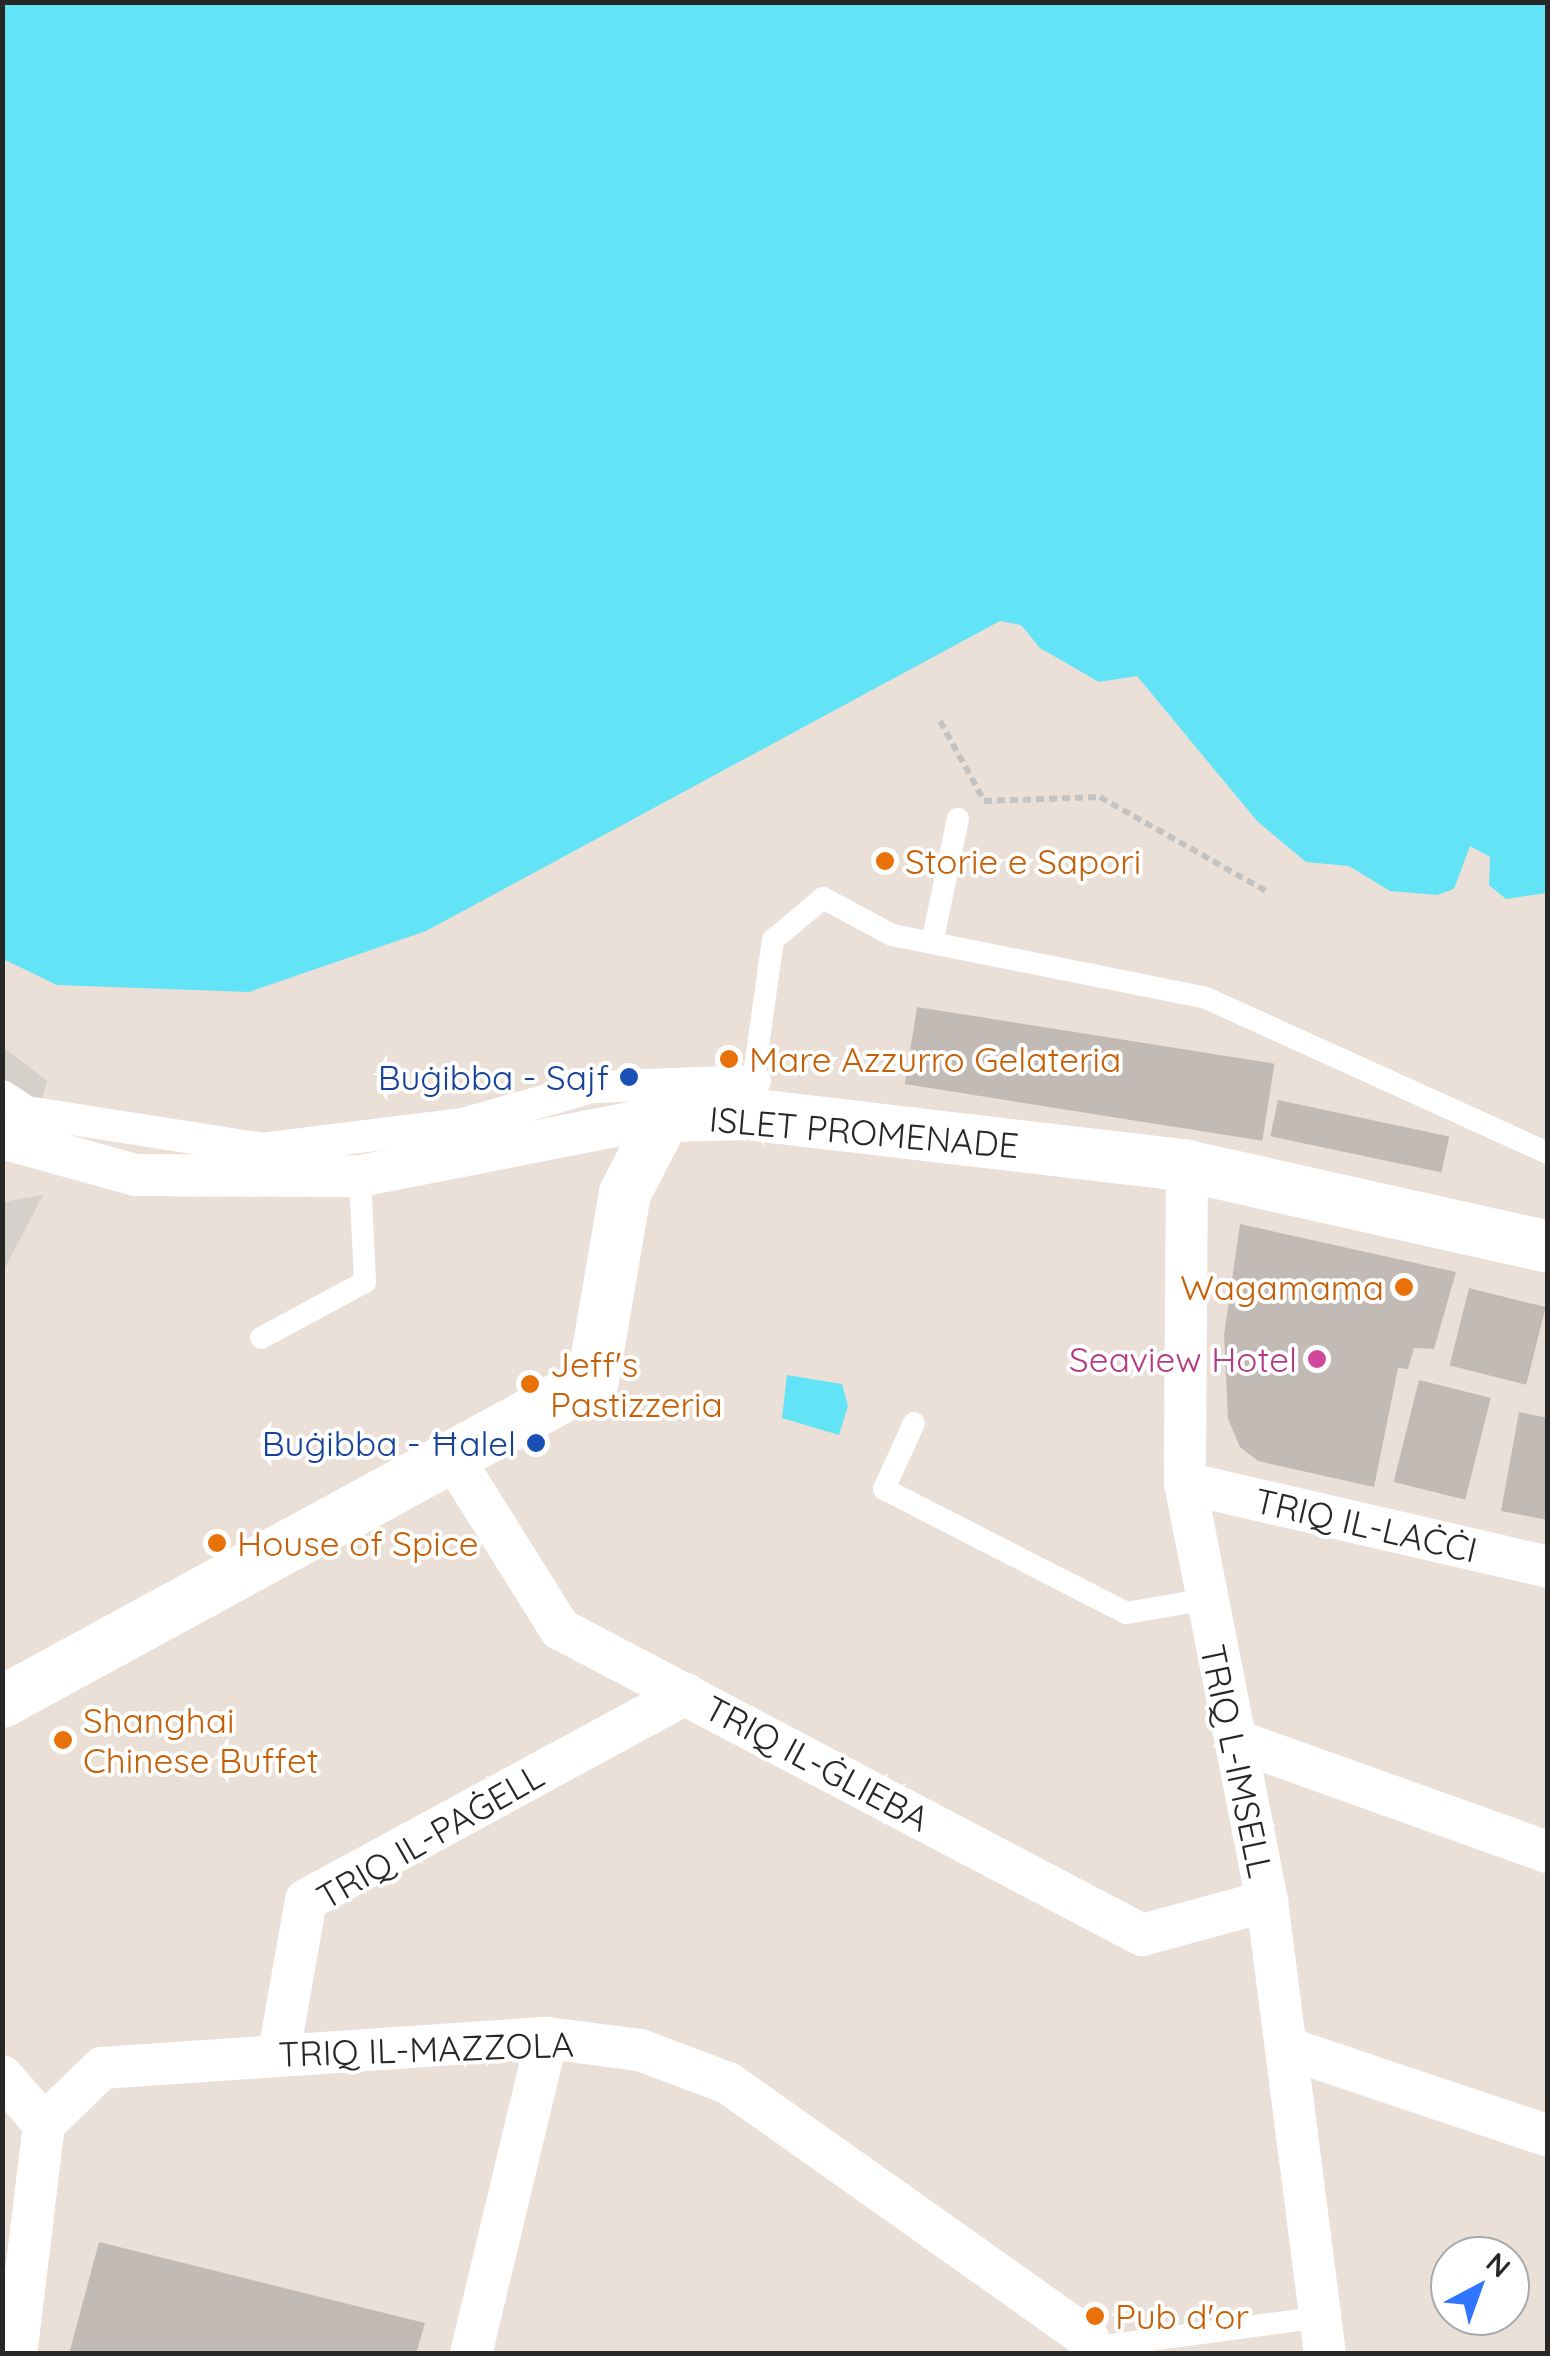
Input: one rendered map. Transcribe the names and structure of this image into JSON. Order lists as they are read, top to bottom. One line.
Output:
{"streets":{"street":["ISLET PROMENADE","TRIQ IL-LAĊĊI","TRIQ L-IMSELL","TRIQ IL-ĠLIEBA","TRIQ IL-PAĠELL","TRIQ IL-MAZZOLA"]},"crossings":[["ISLET PROMENADE","TRIQ L-IMSELL"],["TRIQ IL-LAĊĊI","TRIQ L-IMSELL"],["TRIQ L-IMSELL","TRIQ IL-ĠLIEBA"],["TRIQ IL-ĠLIEBA","TRIQ IL-PAĠELL"],["TRIQ IL-PAĠELL","TRIQ IL-MAZZOLA"]],"places":["Storie e Sapori","Mare Azzurro Gelateria","Buġibba - Sajf","Wagamama","Seaview Hotel","Jeff's Pastizzeria","Buġibba - Ħalel","House of Spice","Shanghai Chinese Buffet","Pub d'or"],"north":"top right"}
